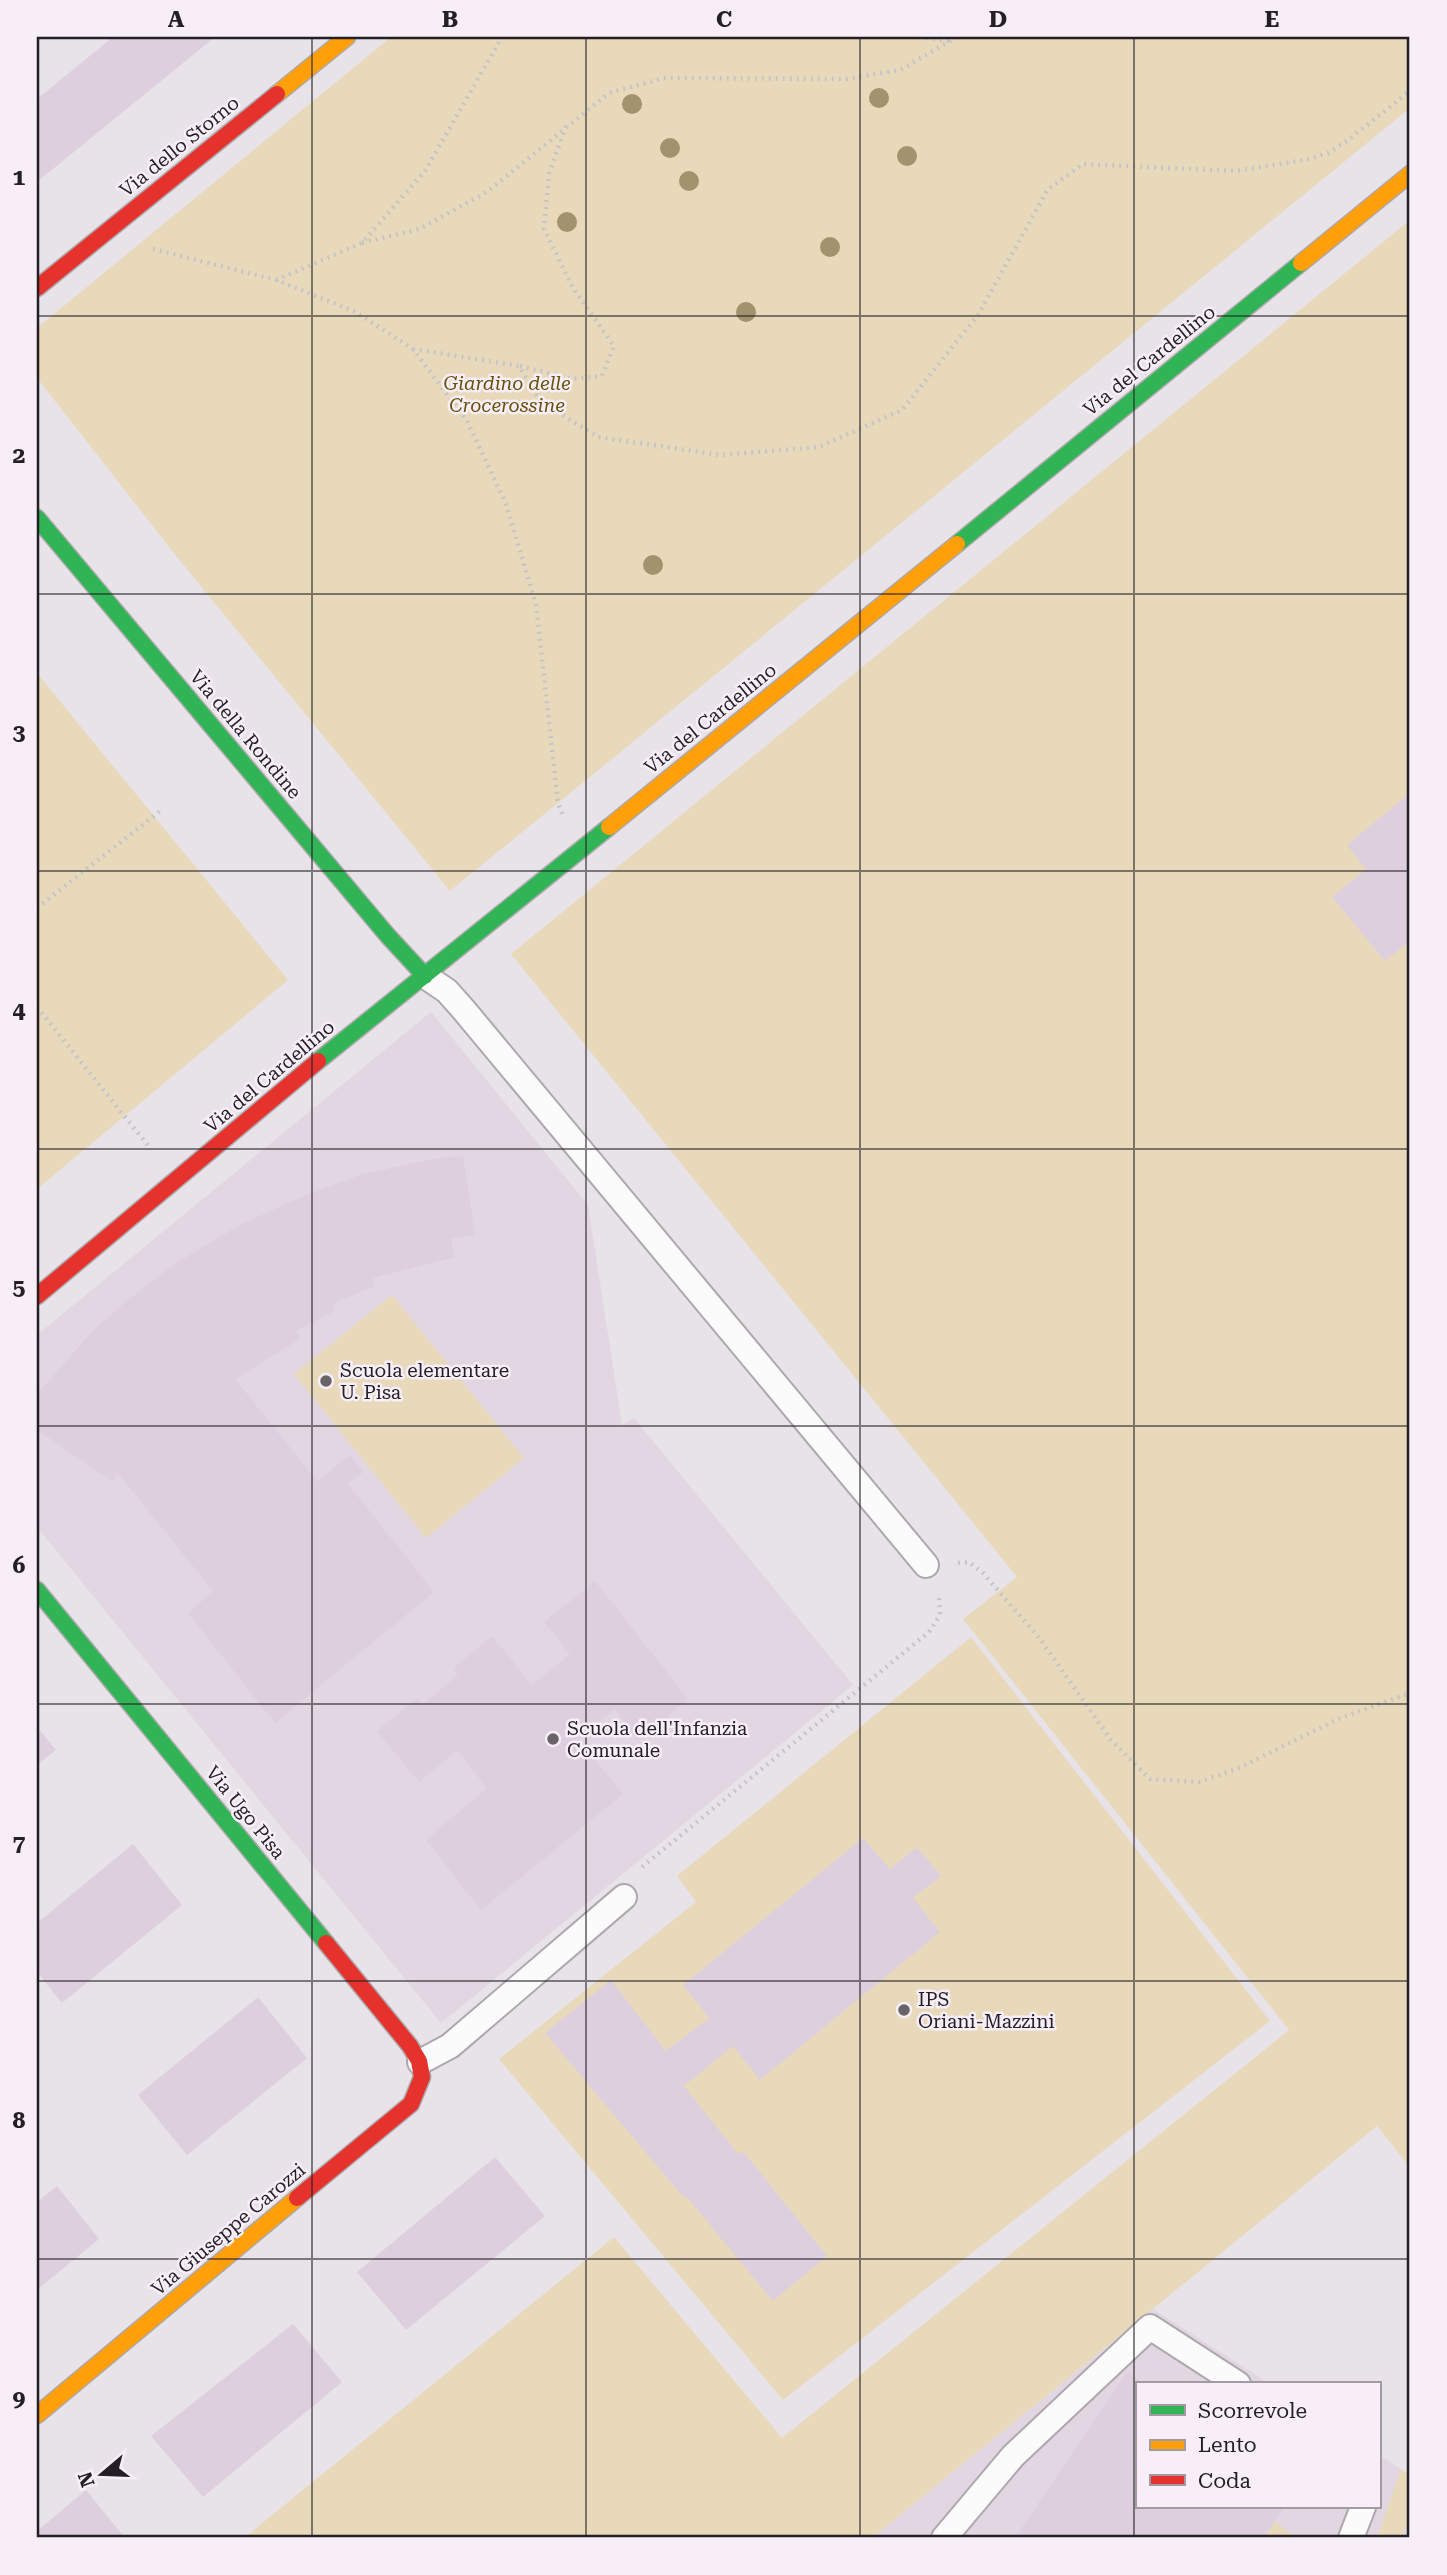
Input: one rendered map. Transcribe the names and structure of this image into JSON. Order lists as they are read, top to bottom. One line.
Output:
{"streets":{"street":["Via dello Storno","Via del Cardellino","Via della Rondine","Via Ugo Pisa","Via Giuseppe Carozzi"]},"crossings":[["Via del Cardellino","Via della Rondine"],["Via Ugo Pisa","Via Giuseppe Carozzi"]],"parks":["Giardino delle Crocerossine"],"places":["Scuola elementare U. Pisa","Scuola dell'Infanzia Comunale","IPS Oriani-Mazzini"],"legend":["Scorrevole","Lento","Coda"],"north":"left","grid":{"columns":["A","B","C","D","E"],"rows":["1","2","3","4","5","6","7","8","9"]}}
